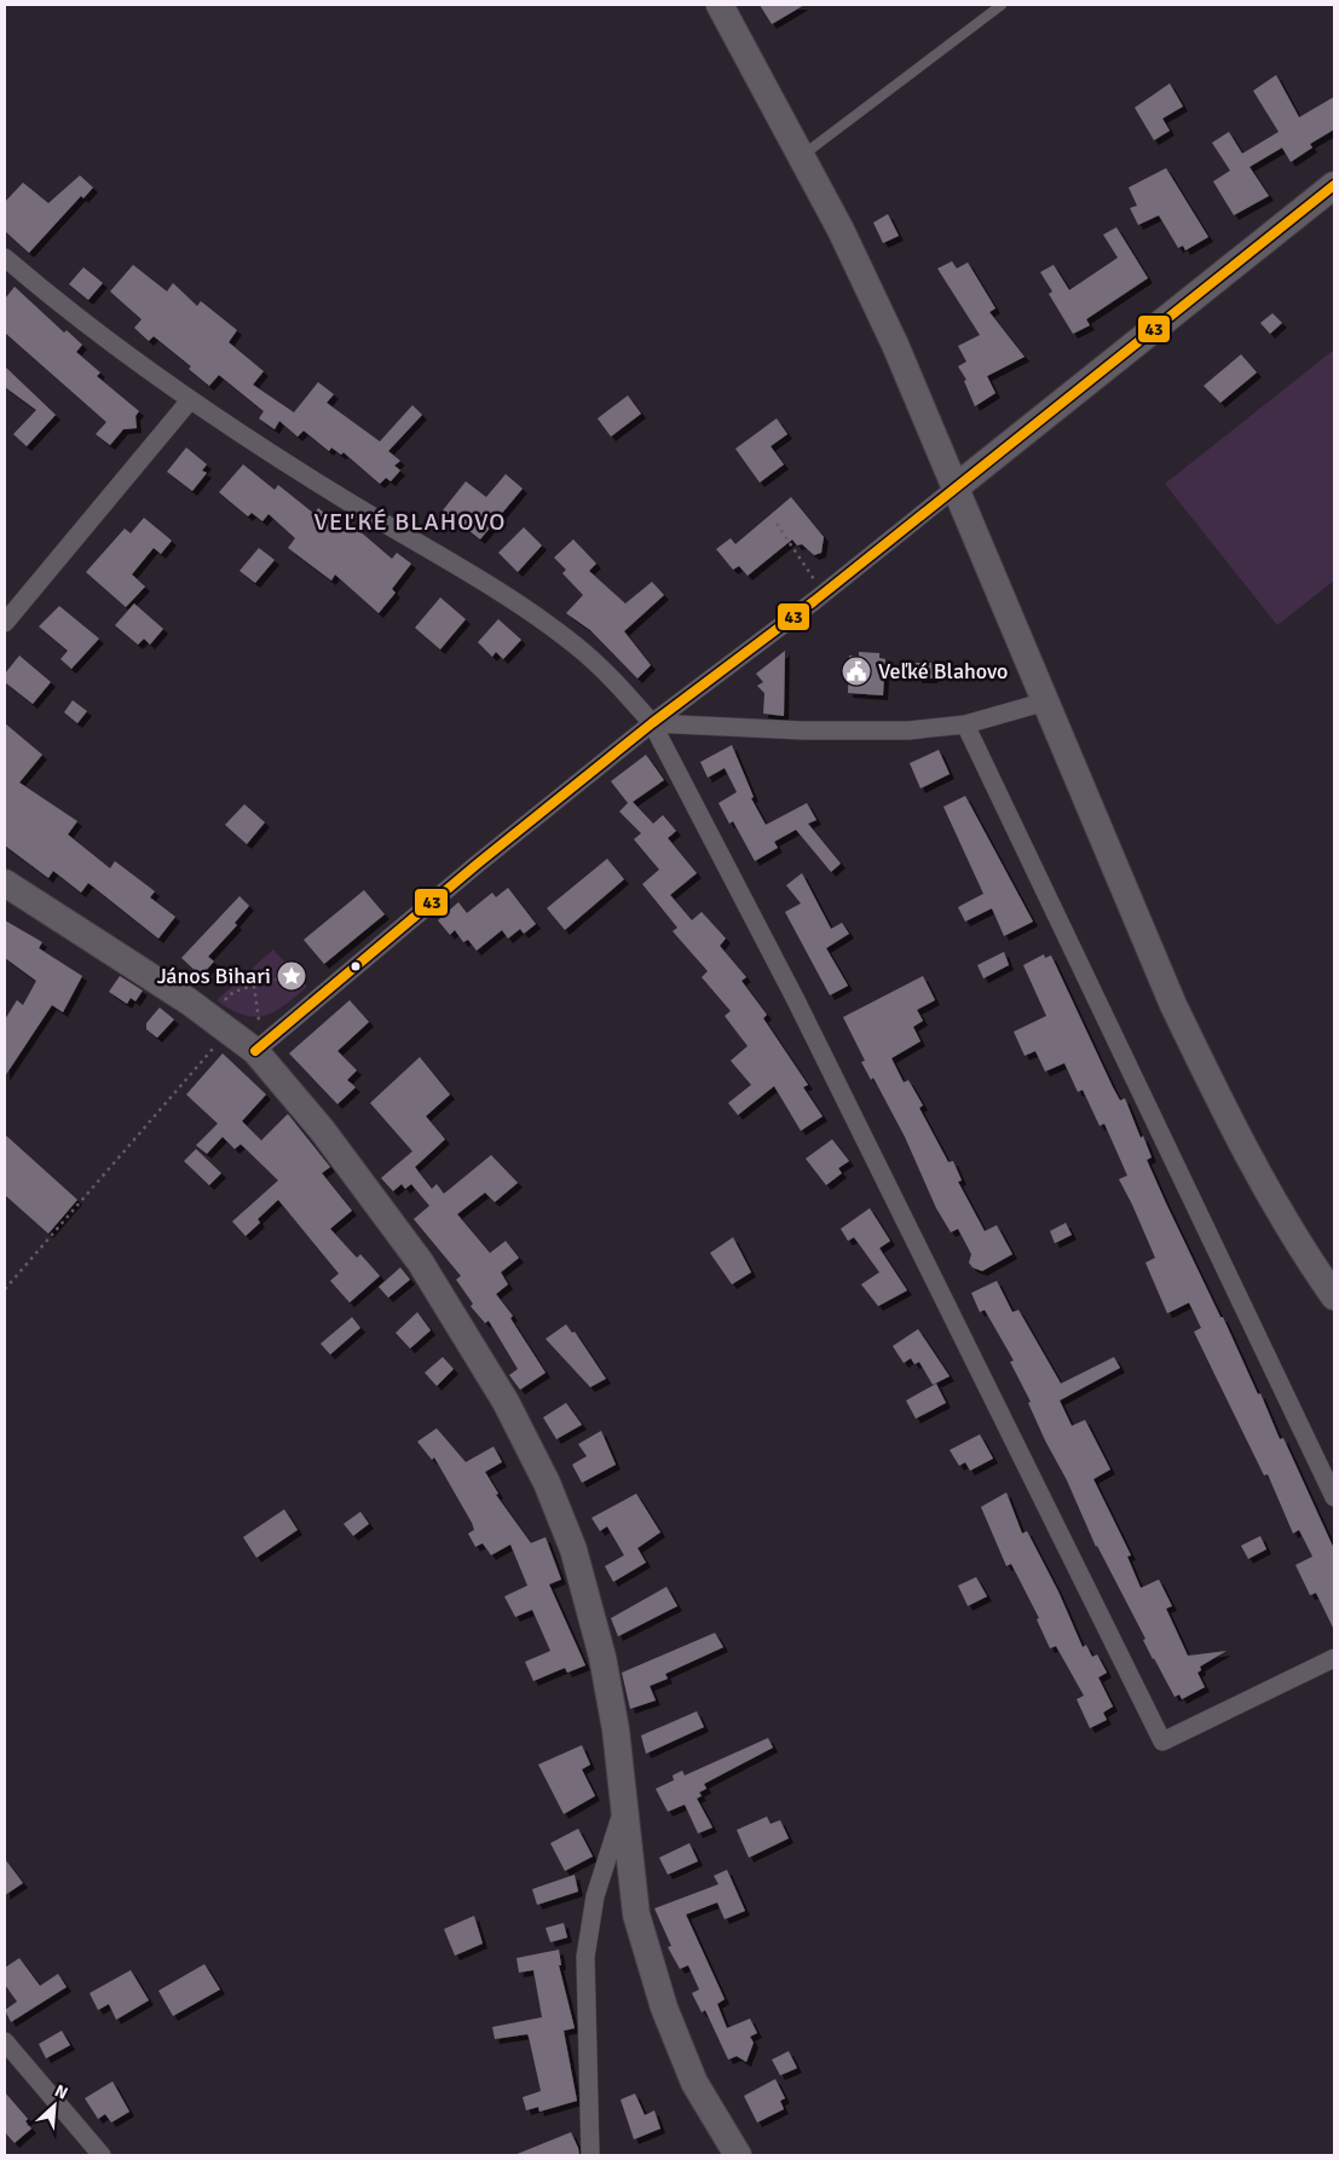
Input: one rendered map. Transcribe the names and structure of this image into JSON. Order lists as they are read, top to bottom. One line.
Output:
{"districts":["VEĽKÉ BLAHOVO"],"places":{"public building":["Veľké Blahovo"],"place":["János Bihari"]},"lines":["transit line 43"],"north":"top right"}
